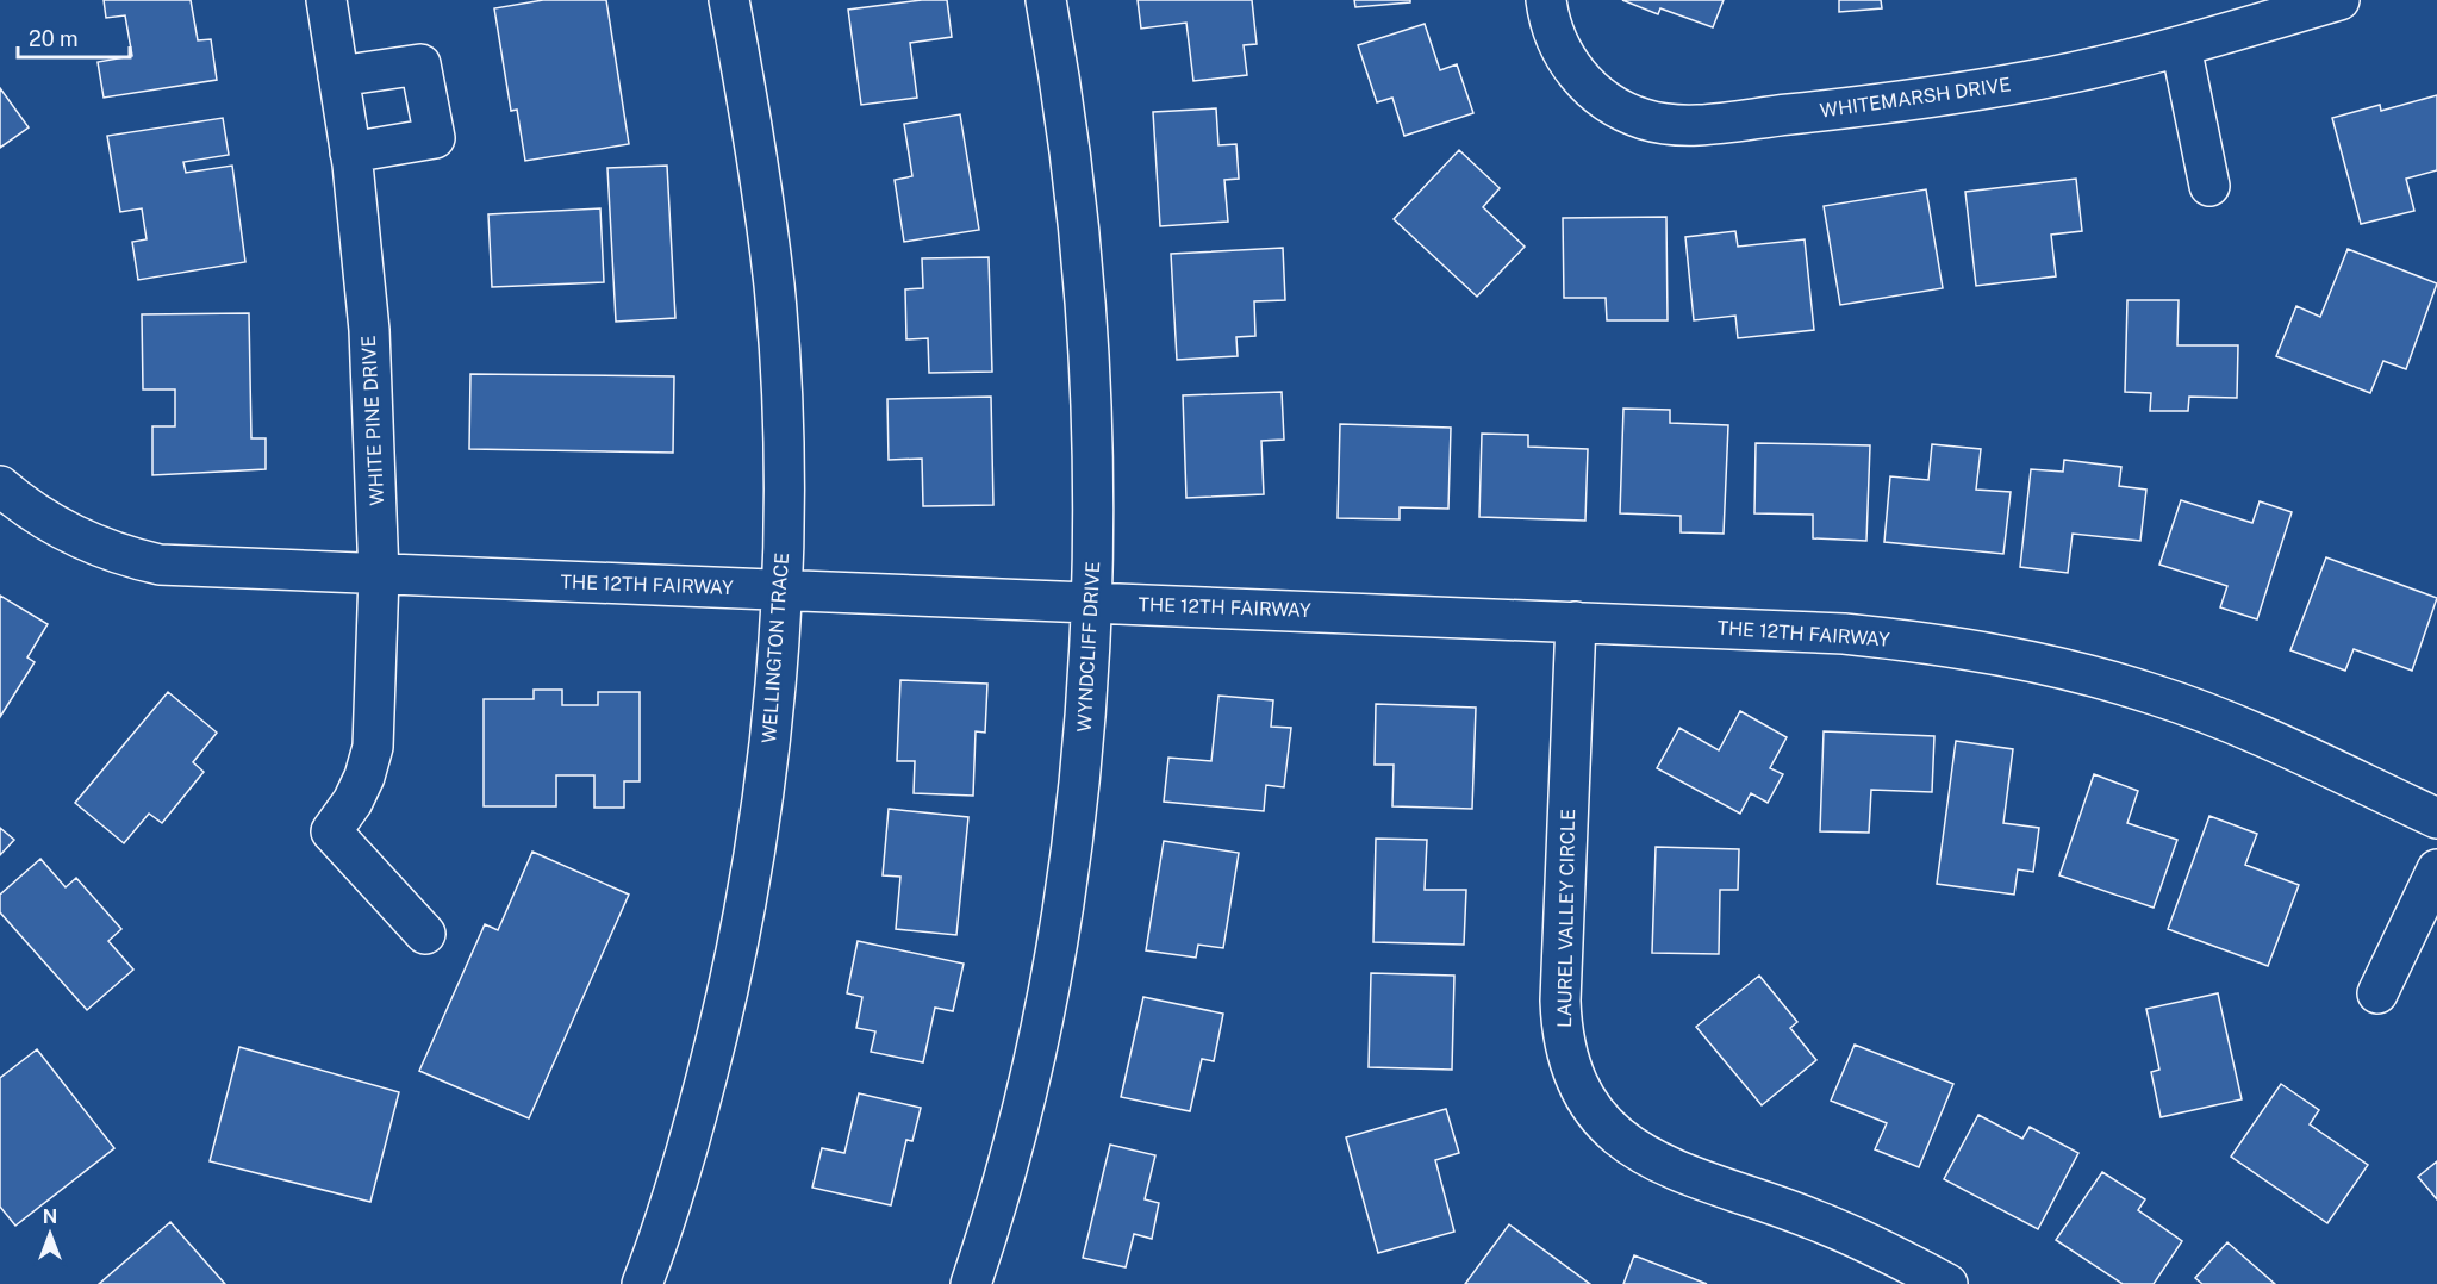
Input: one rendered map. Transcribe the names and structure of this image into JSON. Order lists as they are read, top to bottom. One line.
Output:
{"streets":{"street":["WHITEMARSH DRIVE","WHITE PINE DRIVE","THE 12TH FAIRWAY","WYNDCLIFF DRIVE","WELLINGTON TRACE","LAUREL VALLEY CIRCLE"]},"crossings":[["WHITE PINE DRIVE","THE 12TH FAIRWAY"],["THE 12TH FAIRWAY","WYNDCLIFF DRIVE"],["THE 12TH FAIRWAY","WELLINGTON TRACE"],["THE 12TH FAIRWAY","LAUREL VALLEY CIRCLE"]],"scale_bar":"20 m","north":"top"}
